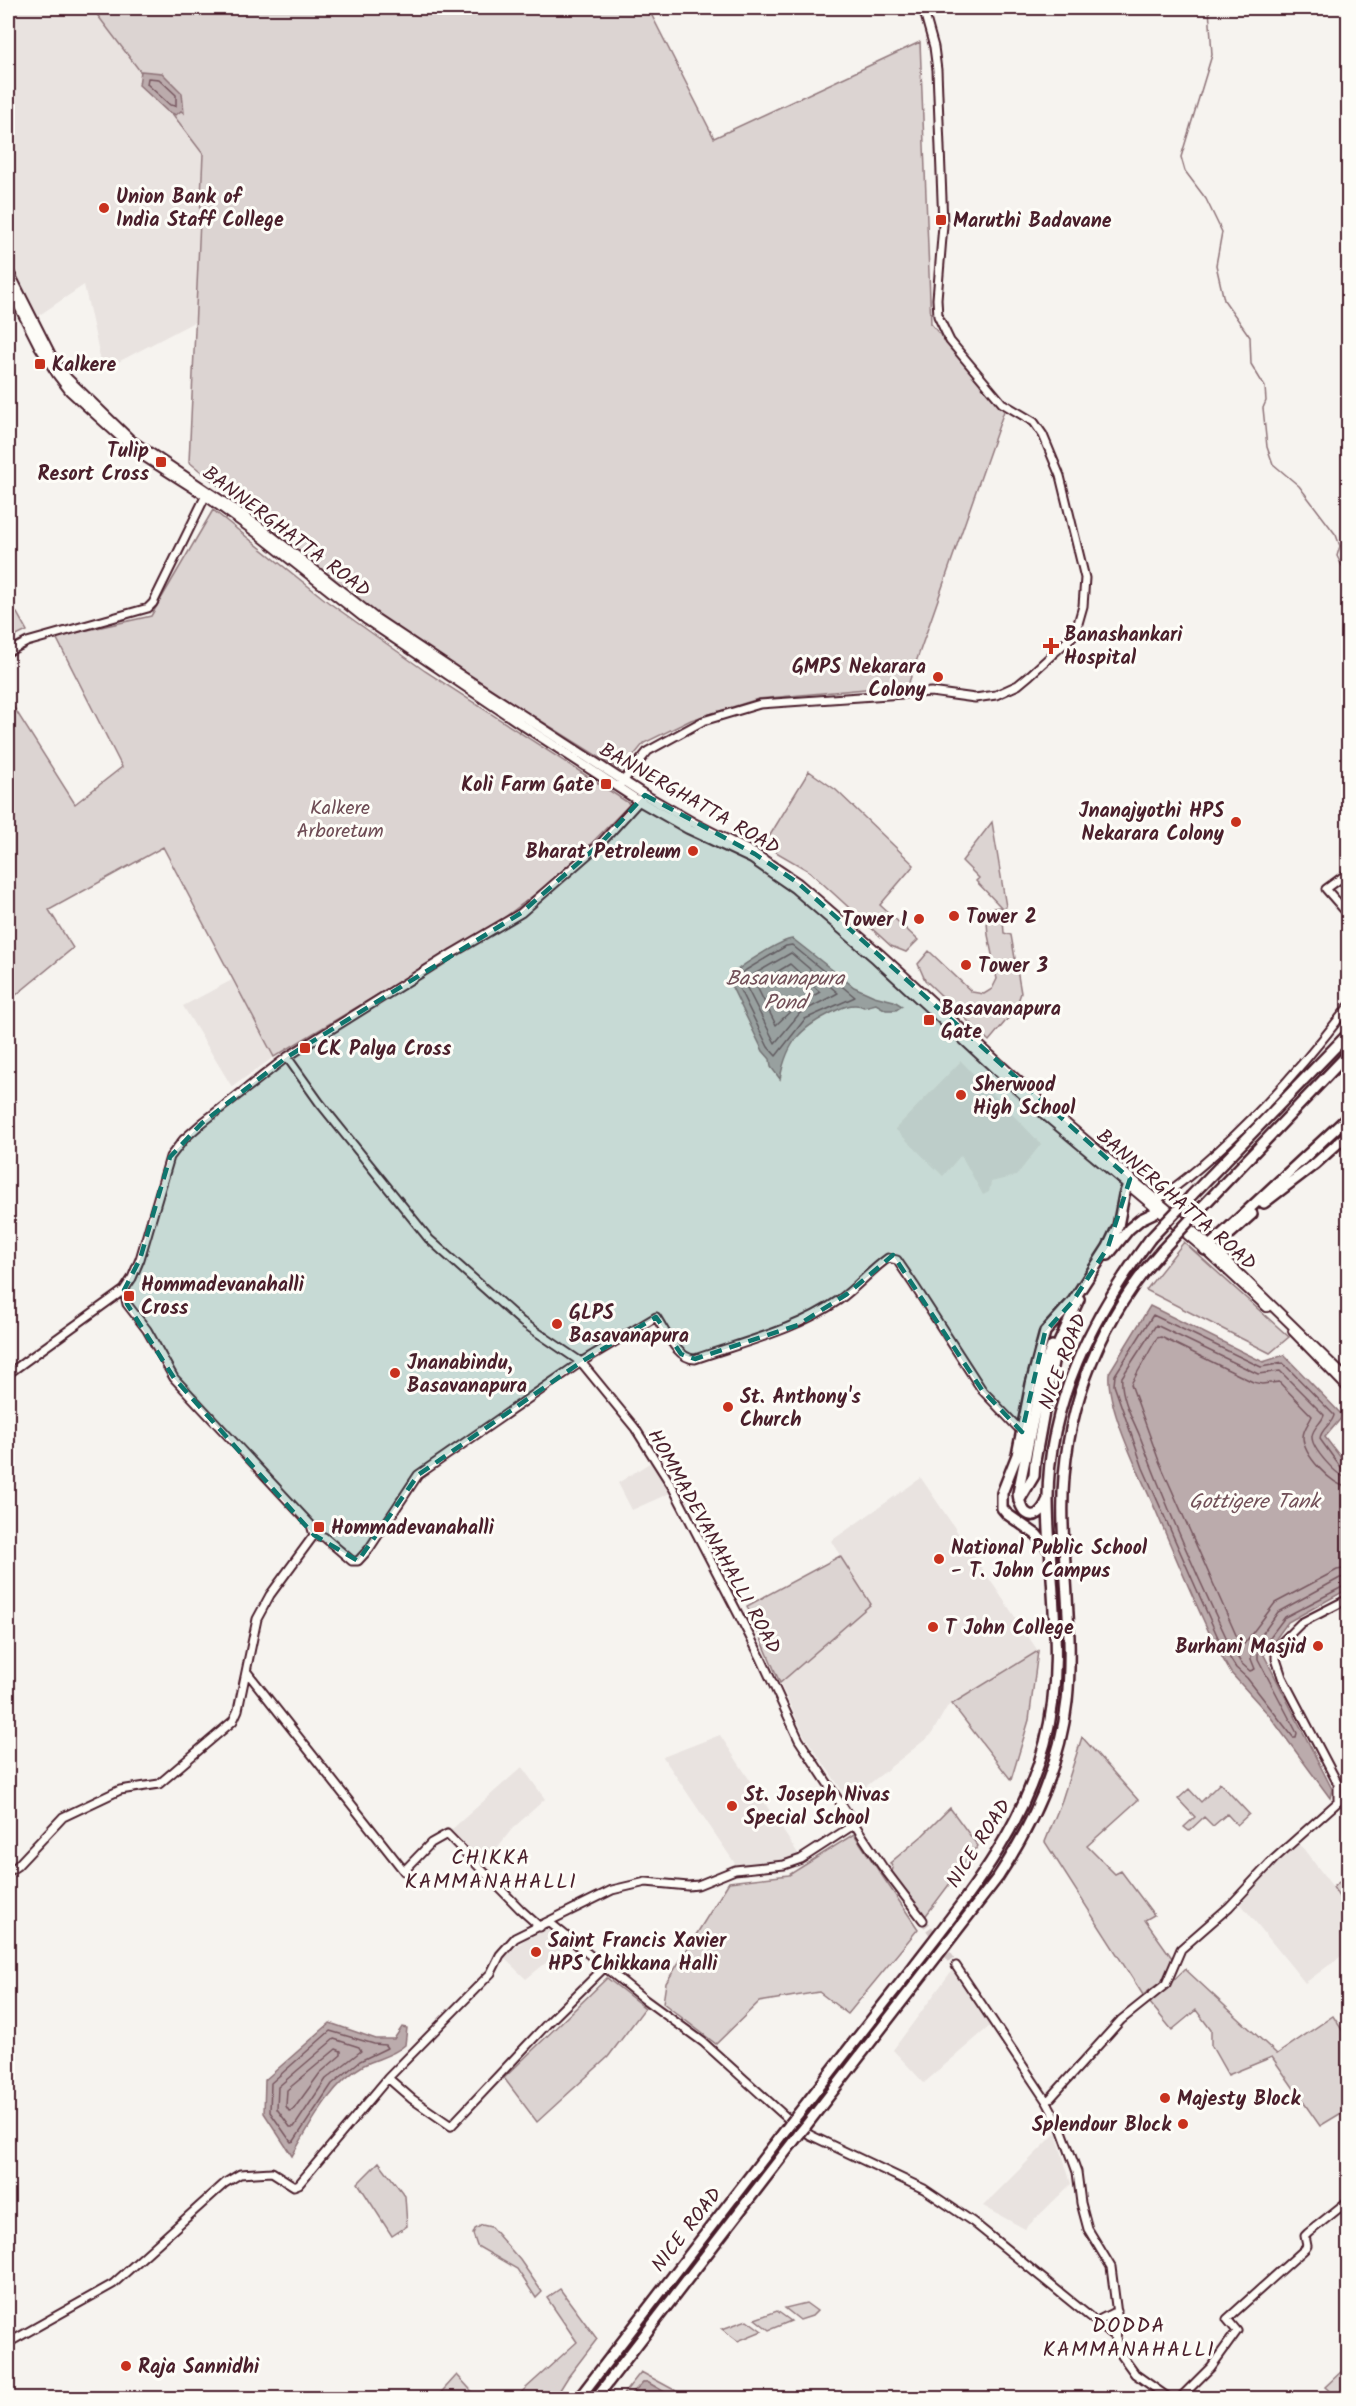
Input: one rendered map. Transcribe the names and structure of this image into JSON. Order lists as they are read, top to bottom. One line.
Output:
{"streets":{"highway":["NICE ROAD"],"main road":["BANNERGHATTA ROAD"],"street":["HOMMADEVANAHALLI ROAD"]},"districts":["CHIKKA KAMMANAHALLI","DODDA KAMMANAHALLI"],"water":["Basavanapura Pond","Gottigere Tank"],"parks":["Kalkere Arboretum"],"places":{"other":["Union Bank of India Staff College","GMPS Nekarara Colony","Jnanajyothi HPS Nekarara Colony","Bharat Petroleum","Tower 2","Tower 1","Tower 3","Sherwood High School","GLPS Basavanapura","Jnanabindu, Basavanapura","St. Anthony's Church","National Public School - T. John Campus","T John College","Burhani Masjid","St. Joseph Nivas Special School","Saint Francis Xavier HPS Chikkana Halli","Majesty Block","Splendour Block","Raja Sannidhi"],"transit":["Maruthi Badavane","Kalkere","Tulip Resort Cross","Koli Farm Gate","Basavanapura Gate","CK Palya Cross","Hommadevanahalli Cross","Hommadevanahalli"],"health":["Banashankari Hospital"]}}
